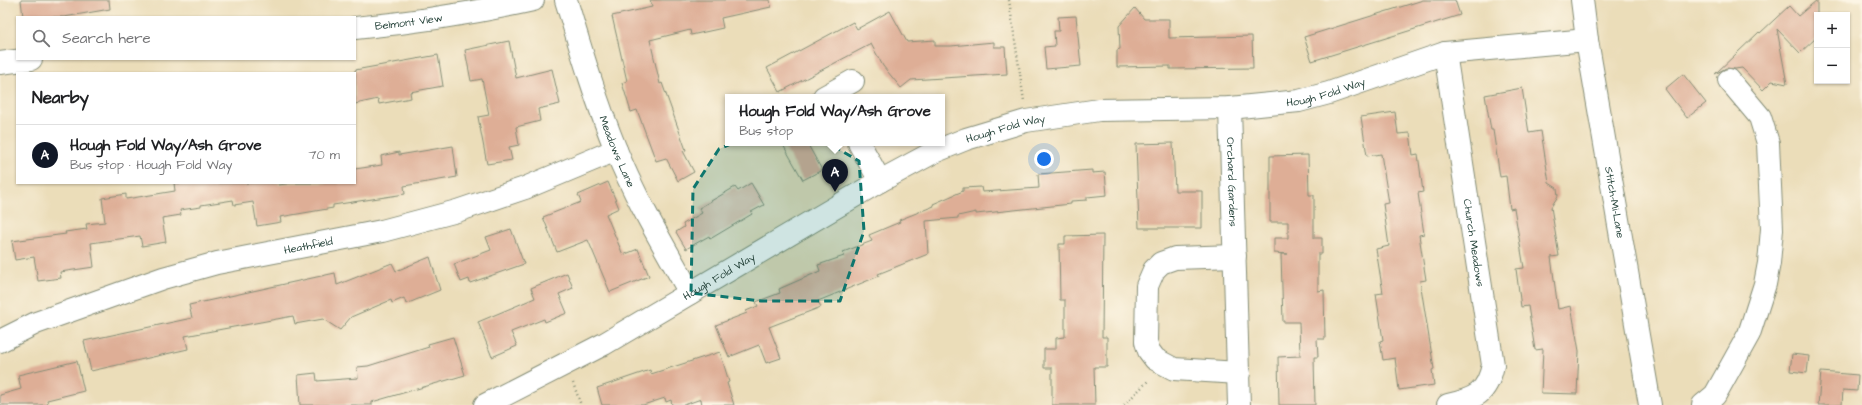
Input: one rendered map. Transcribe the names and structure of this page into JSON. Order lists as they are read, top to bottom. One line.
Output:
{"streets":{"street":["Belmont View","Hough Fold Way","Meadows Lane","Orchard Gardens","Stitch-Mi-Lane","Church Meadows","Heathfield"]},"crossings":[["Hough Fold Way","Meadows Lane"],["Hough Fold Way","Orchard Gardens"],["Hough Fold Way","Stitch-Mi-Lane"],["Hough Fold Way","Church Meadows"],["Meadows Lane","Heathfield"]],"page":{"map_buttons":["+","−"],"search":"Search here","heading":"Nearby","popup":["Hough Fold Way/Ash Grove","Bus stop"],"list":[{"mark":"A","name":"Hough Fold Way/Ash Grove","note":"Bus stop · Hough Fold Way","value":"70 m"}],"pins":"A"}}
